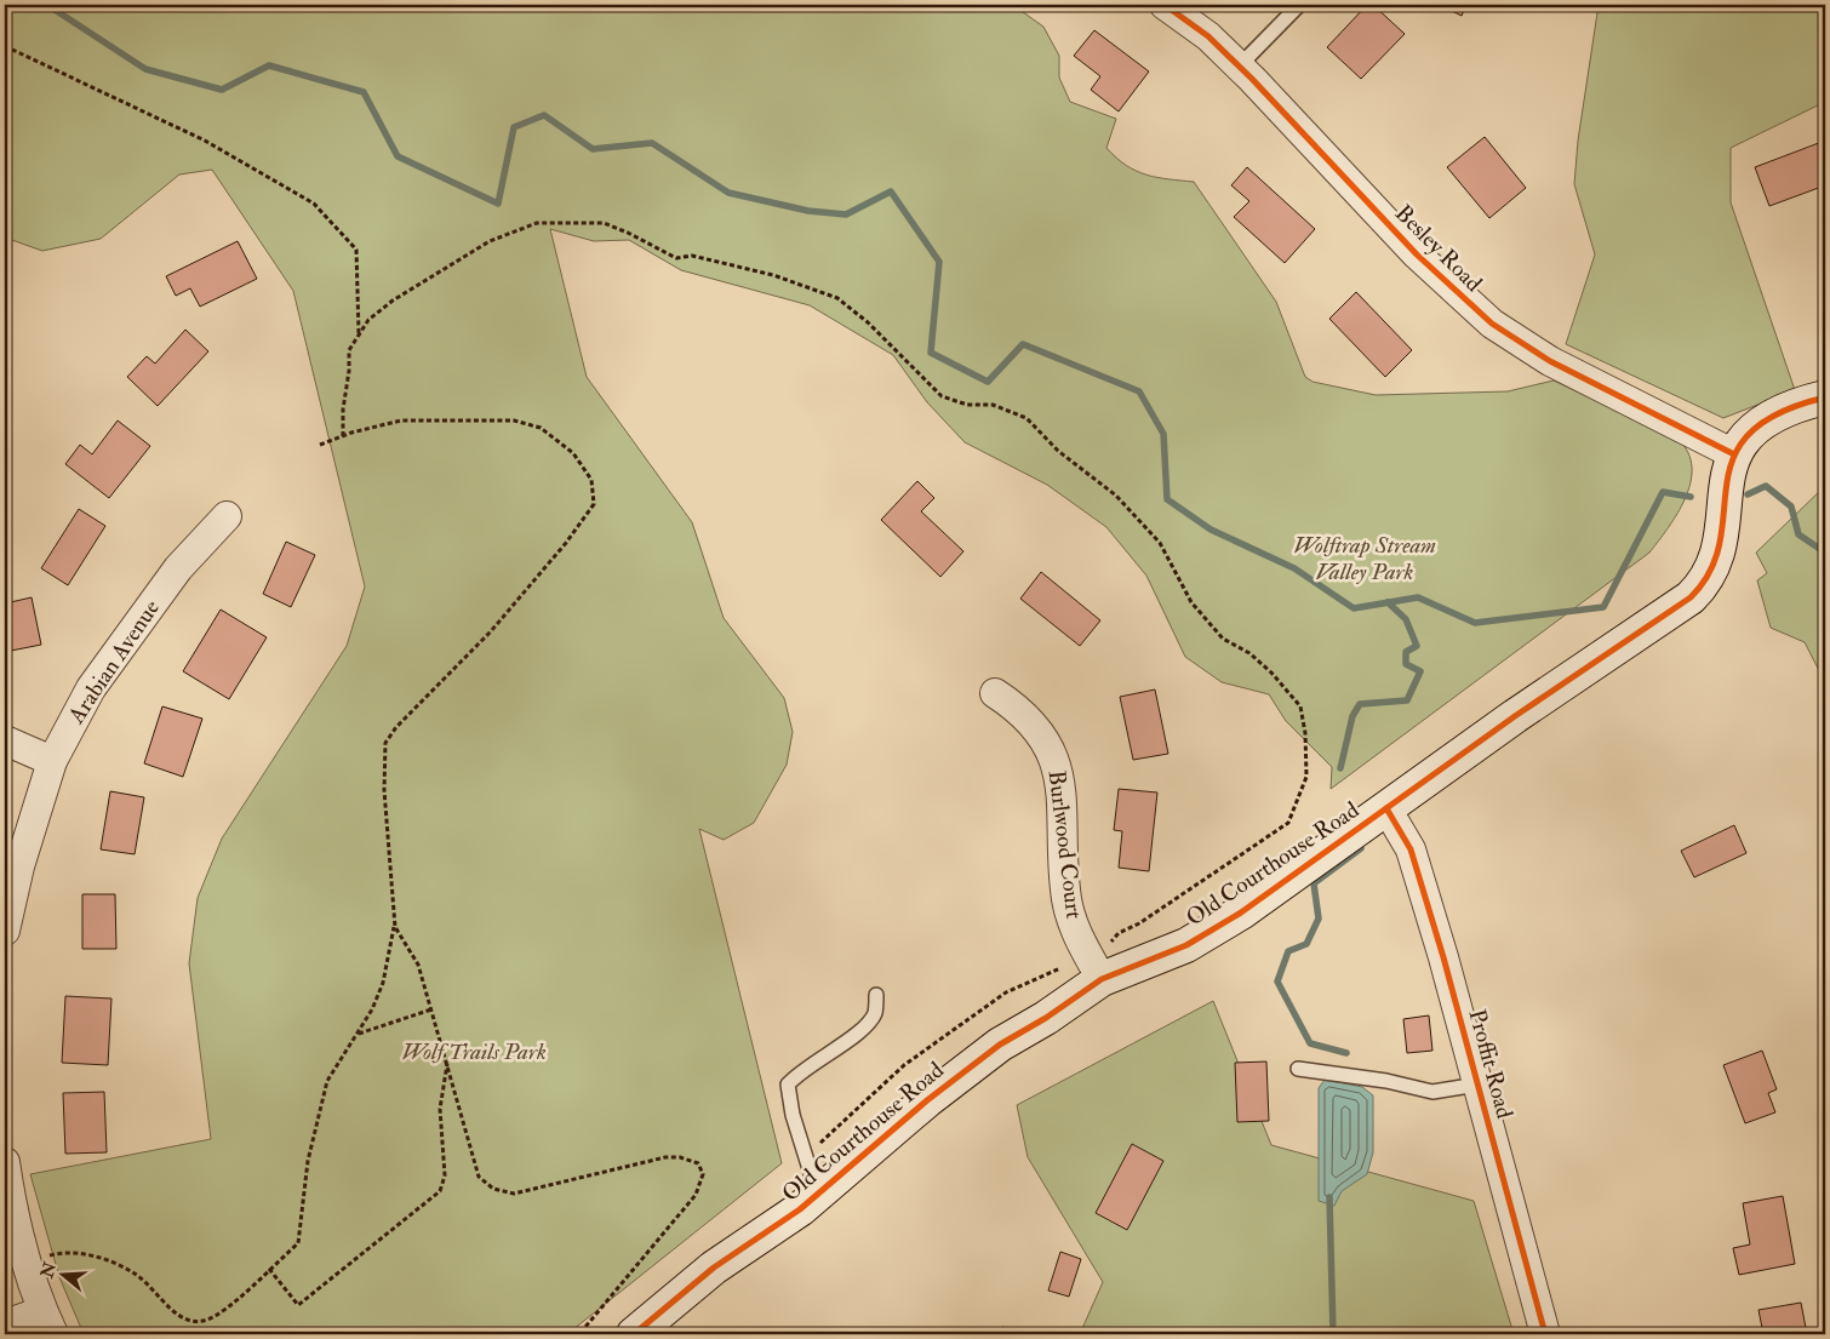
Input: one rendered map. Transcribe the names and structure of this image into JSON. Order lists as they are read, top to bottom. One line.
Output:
{"streets":{"street":["Besley Road","Arabian Avenue","Burlwood Court","Old Courthouse Road","Proffit Road"]},"crossings":[["Besley Road","Old Courthouse Road"],["Burlwood Court","Old Courthouse Road"],["Old Courthouse Road","Proffit Road"]],"parks":["Wolftrap Stream Valley Park","Wolf Trails Park"],"north":"left"}
